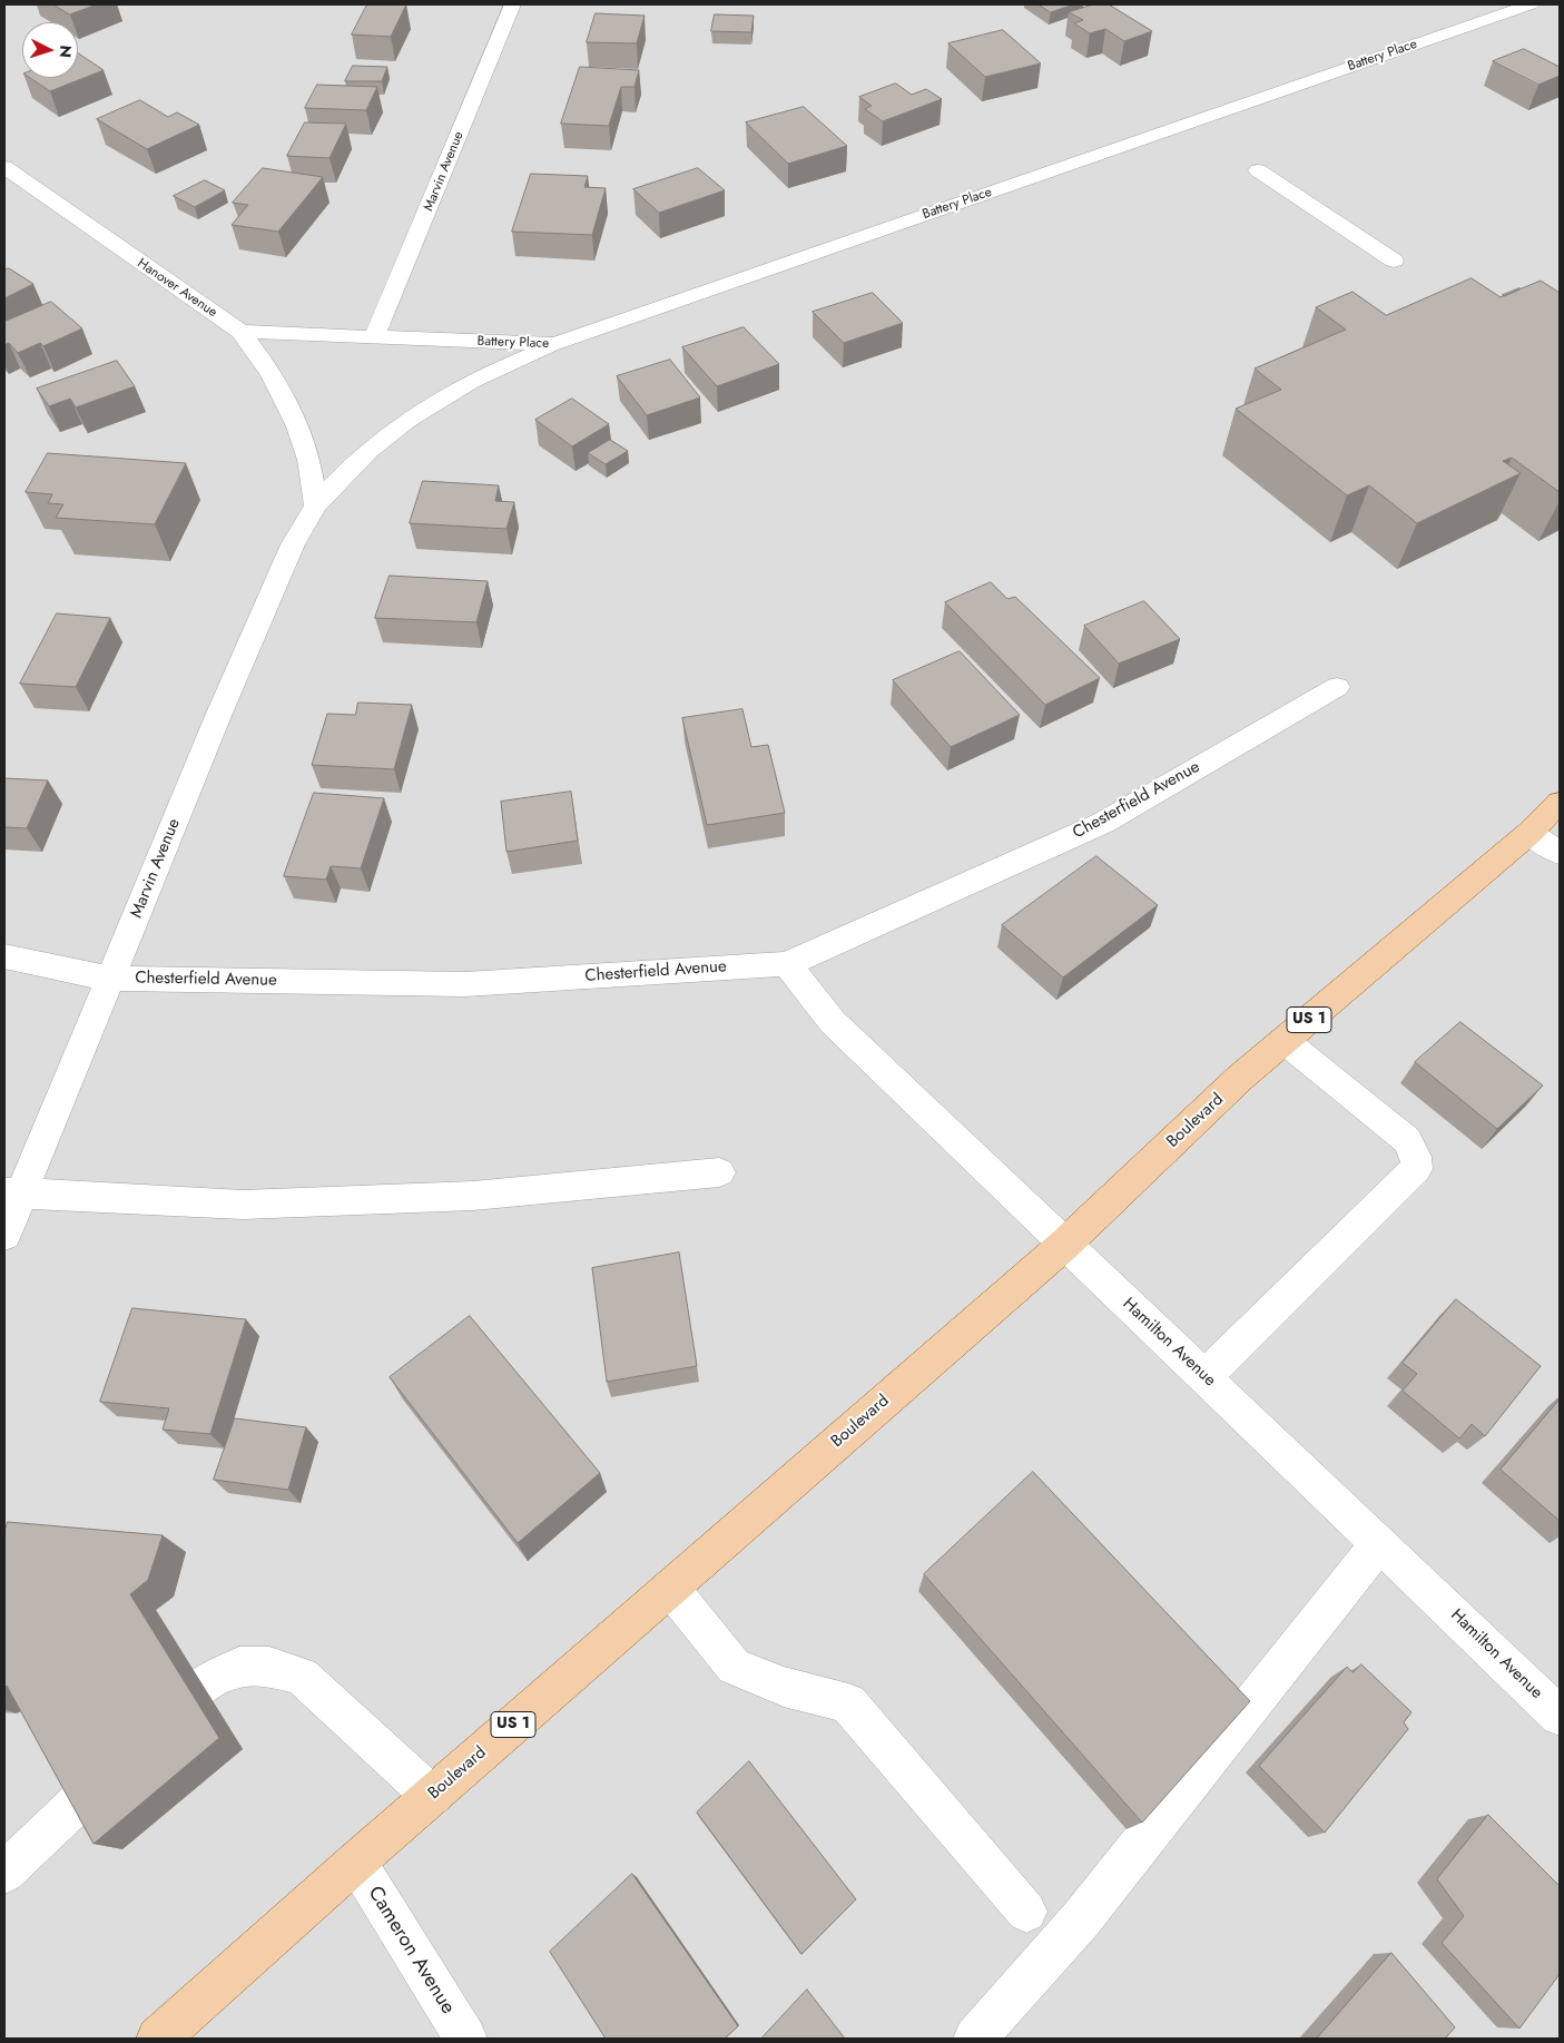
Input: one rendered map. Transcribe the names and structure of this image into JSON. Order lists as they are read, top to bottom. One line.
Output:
{"streets":{"main road":["US 1","Boulevard"],"street":["Battery Place","Marvin Avenue","Hanover Avenue","Chesterfield Avenue","Hamilton Avenue","Cameron Avenue"]},"crossings":[["Battery Place","Marvin Avenue"],["Marvin Avenue","Chesterfield Avenue"],["Chesterfield Avenue","Hamilton Avenue"],["Boulevard","Hamilton Avenue"],["Boulevard","Cameron Avenue"]],"north":"right"}
